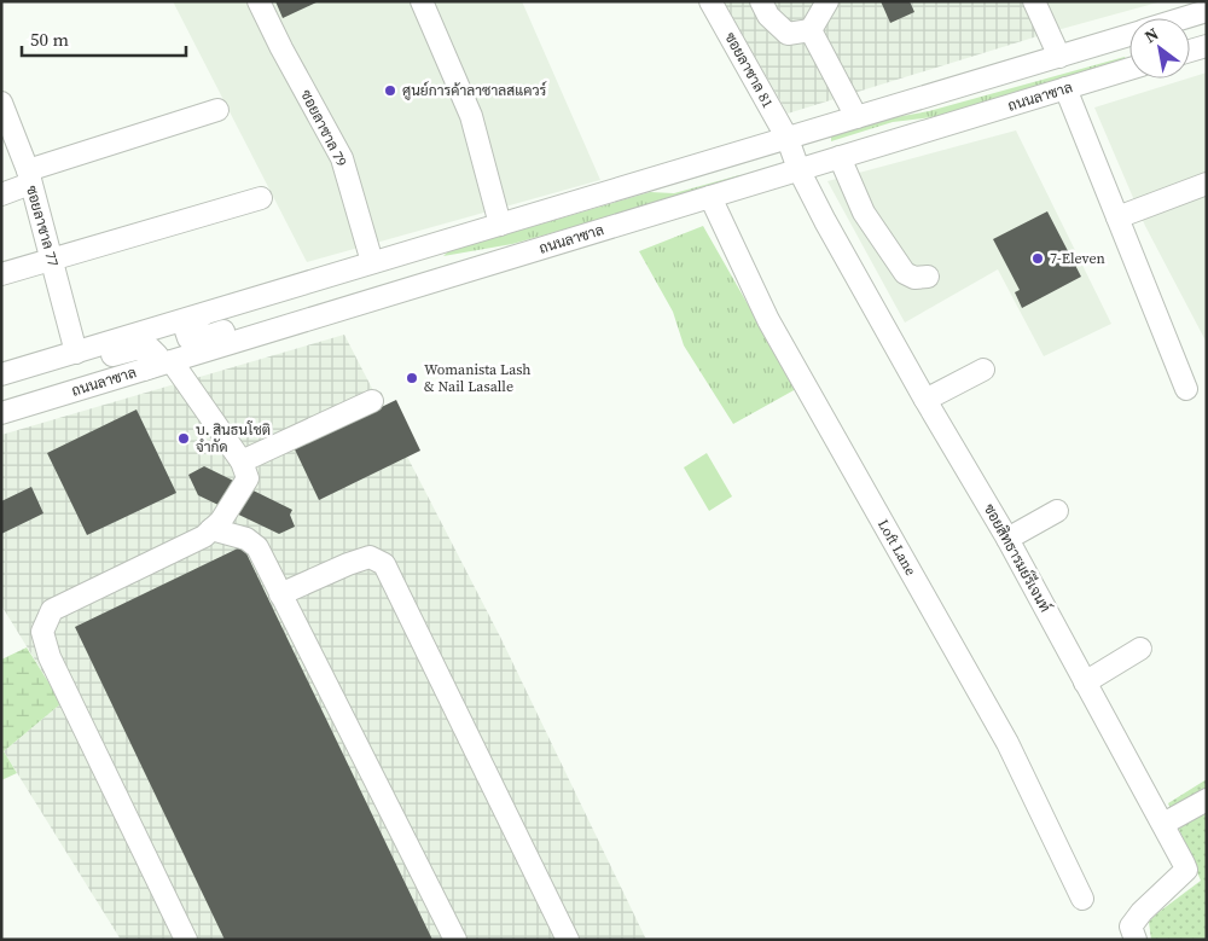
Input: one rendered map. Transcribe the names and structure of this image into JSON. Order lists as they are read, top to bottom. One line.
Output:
{"streets":{"street":["ซอยลาซาล 81","ถนนลาซาล","ซอยลาซาล 79","ซอยลาซาล 77","Loft Lane","ซอยสิทธารมย์รีเจนท์"]},"crossings":[["ซอยลาซาล 81","ถนนลาซาล"],["ซอยลาซาล 81","ซอยสิทธารมย์รีเจนท์"],["ถนนลาซาล","Loft Lane"],["ถนนลาซาล","ซอยสิทธารมย์รีเจนท์"]],"places":["ศูนย์การค้าลาซาลสแควร์","7-Eleven","Womanista Lash & Nail Lasalle","บ. สินธนโชติ จำกัด"],"scale_bar":"50 m","north":"top left"}
